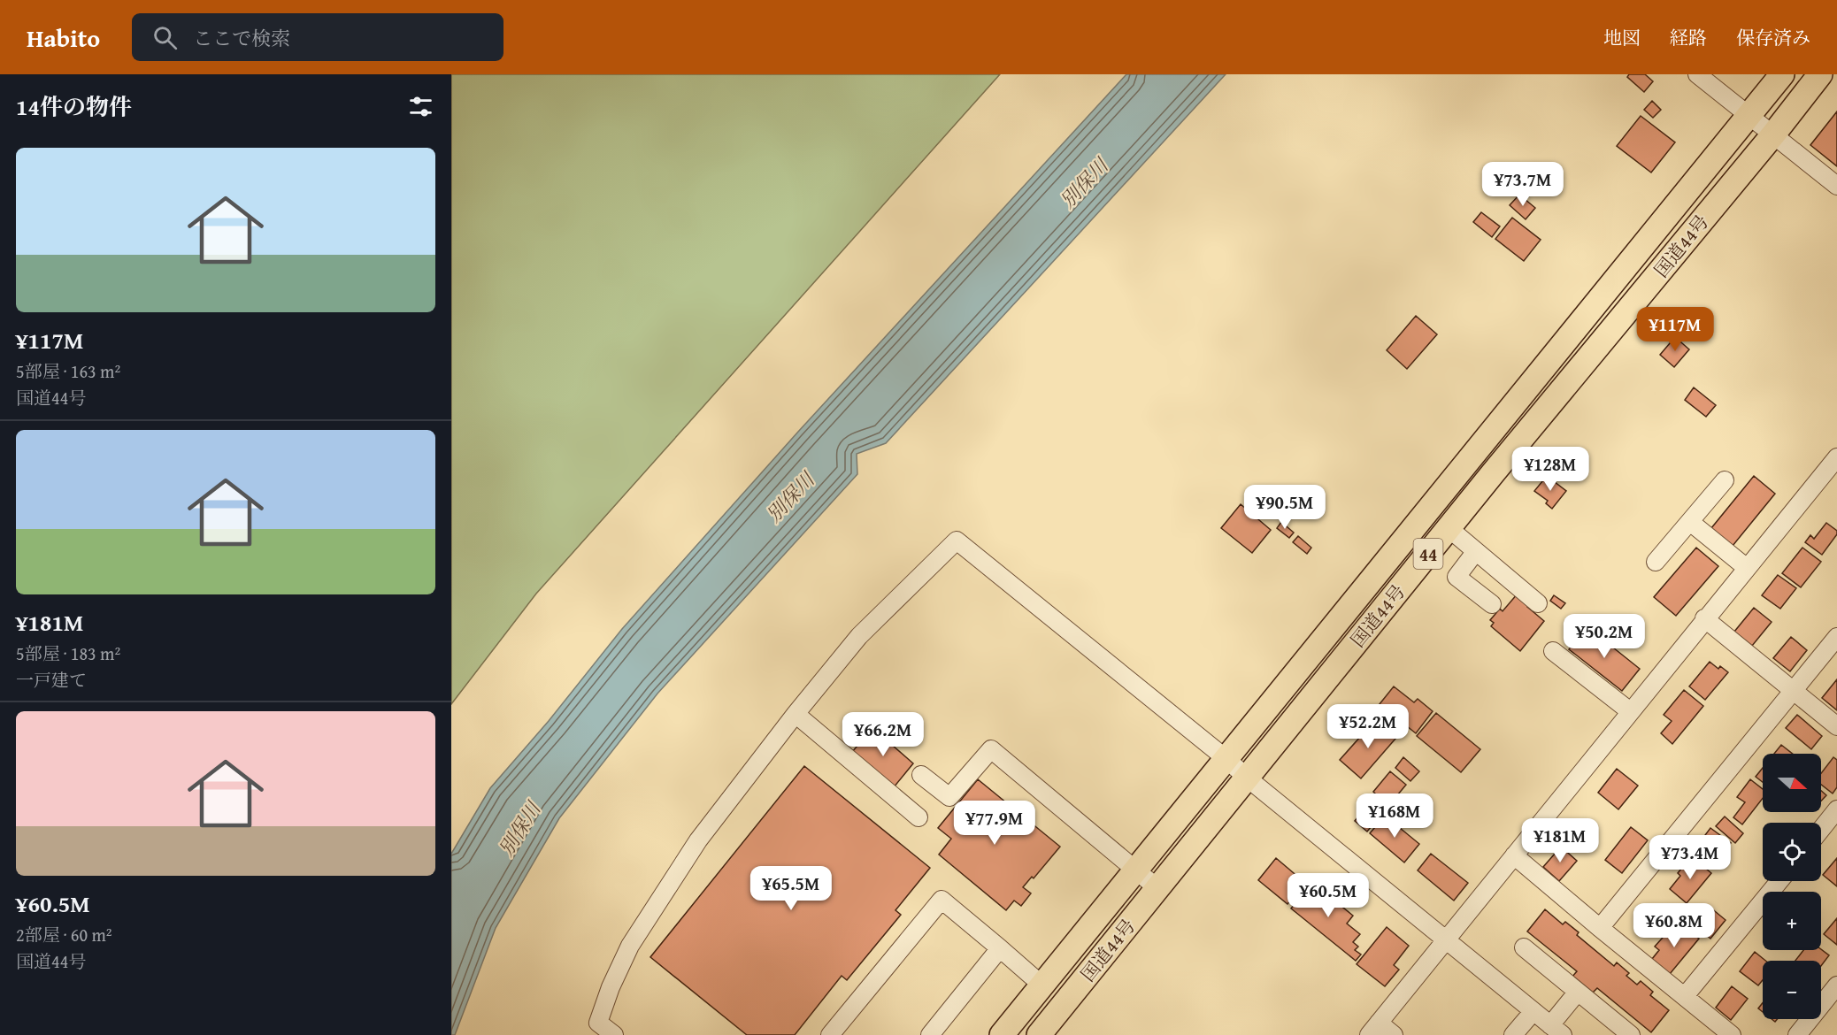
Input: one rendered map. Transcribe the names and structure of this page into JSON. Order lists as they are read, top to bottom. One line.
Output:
{"streets":{"highway":["国道44号","44"]},"water":["別保川"],"north":"right","page":{"header":"Habito","search":"ここで検索","nav":["地図","経路","保存済み"],"heading":"14件の物件","list":[{"name":"¥117M","note":"5部屋 · 163 m² · 国道44号"},{"name":"¥181M","note":"5部屋 · 183 m² · 一戸建て"},{"name":"¥60.5M","note":"2部屋 · 60 m² · 国道44号"}],"price":["¥73.7M","¥117M","¥128M","¥90.5M","¥50.2M","¥52.2M","¥66.2M","¥168M","¥77.9M","¥181M","¥73.4M","¥65.5M","¥60.5M","¥60.8M"],"map_buttons":["+","−"]}}
